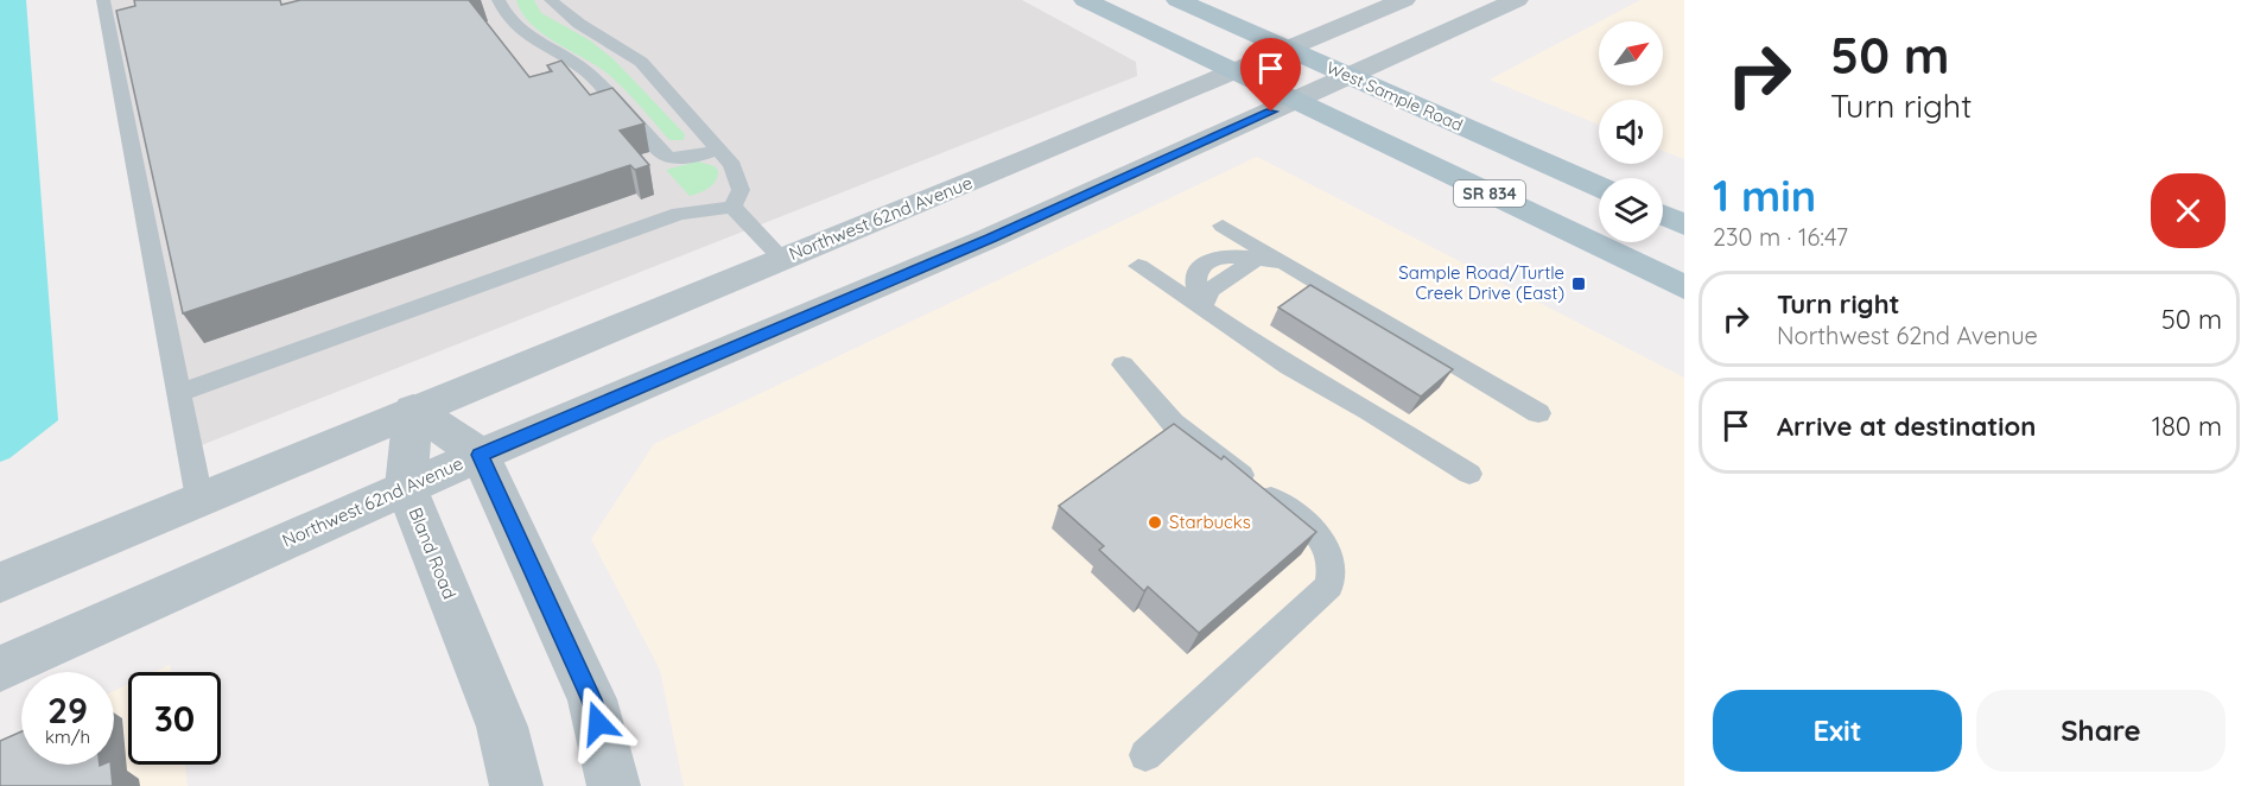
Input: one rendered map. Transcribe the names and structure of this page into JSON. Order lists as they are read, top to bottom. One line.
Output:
{"streets":{"main road":["West Sample Road","SR 834"],"street":["Northwest 62nd Avenue","Bland Road"]},"crossings":[["West Sample Road","Northwest 62nd Avenue"],["SR 834","Northwest 62nd Avenue"],["Northwest 62nd Avenue","Bland Road"]],"places":{"transit":["Sample Road/Turtle Creek Drive (East)"],"other":["Starbucks"]},"north":"top right","page":{"turn":["50 m","Turn right"],"heading":["1 min","230 m · 16:47"],"list":[{"name":"Turn right","note":"Northwest 62nd Avenue","value":"50 m"},{"name":"Arrive at destination","value":"180 m"}],"speed":"29 km/h","limit":"30","buttons":["Exit","Share"]}}
